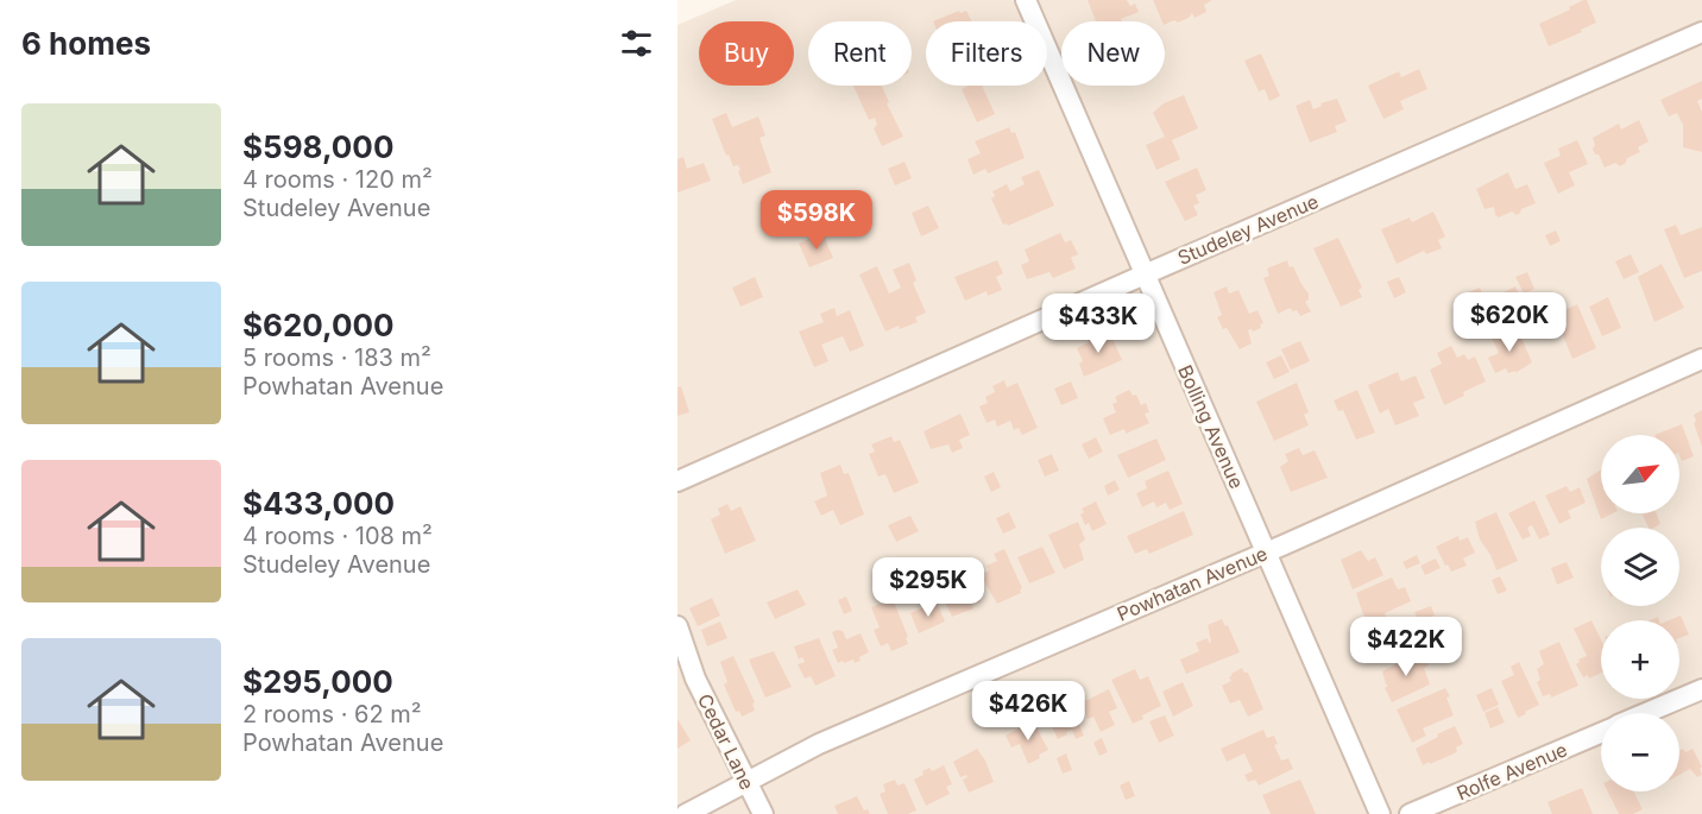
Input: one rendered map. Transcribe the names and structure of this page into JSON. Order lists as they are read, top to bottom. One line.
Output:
{"streets":{"street":["Studeley Avenue","Bolling Avenue","Powhatan Avenue","Cedar Lane","Rolfe Avenue"]},"crossings":[["Studeley Avenue","Bolling Avenue"],["Bolling Avenue","Powhatan Avenue"],["Powhatan Avenue","Cedar Lane"]],"north":"top right","page":{"heading":"6 homes","chip":["Buy","Rent","Filters","New"],"list":[{"name":"$598,000","note":"4 rooms · 120 m² · Studeley Avenue"},{"name":"$620,000","note":"5 rooms · 183 m² · Powhatan Avenue"},{"name":"$433,000","note":"4 rooms · 108 m² · Studeley Avenue"},{"name":"$295,000","note":"2 rooms · 62 m² · Powhatan Avenue"}],"price":["$598K","$620K","$433K","$295K","$422K","$426K"],"map_buttons":["+","−"]}}
